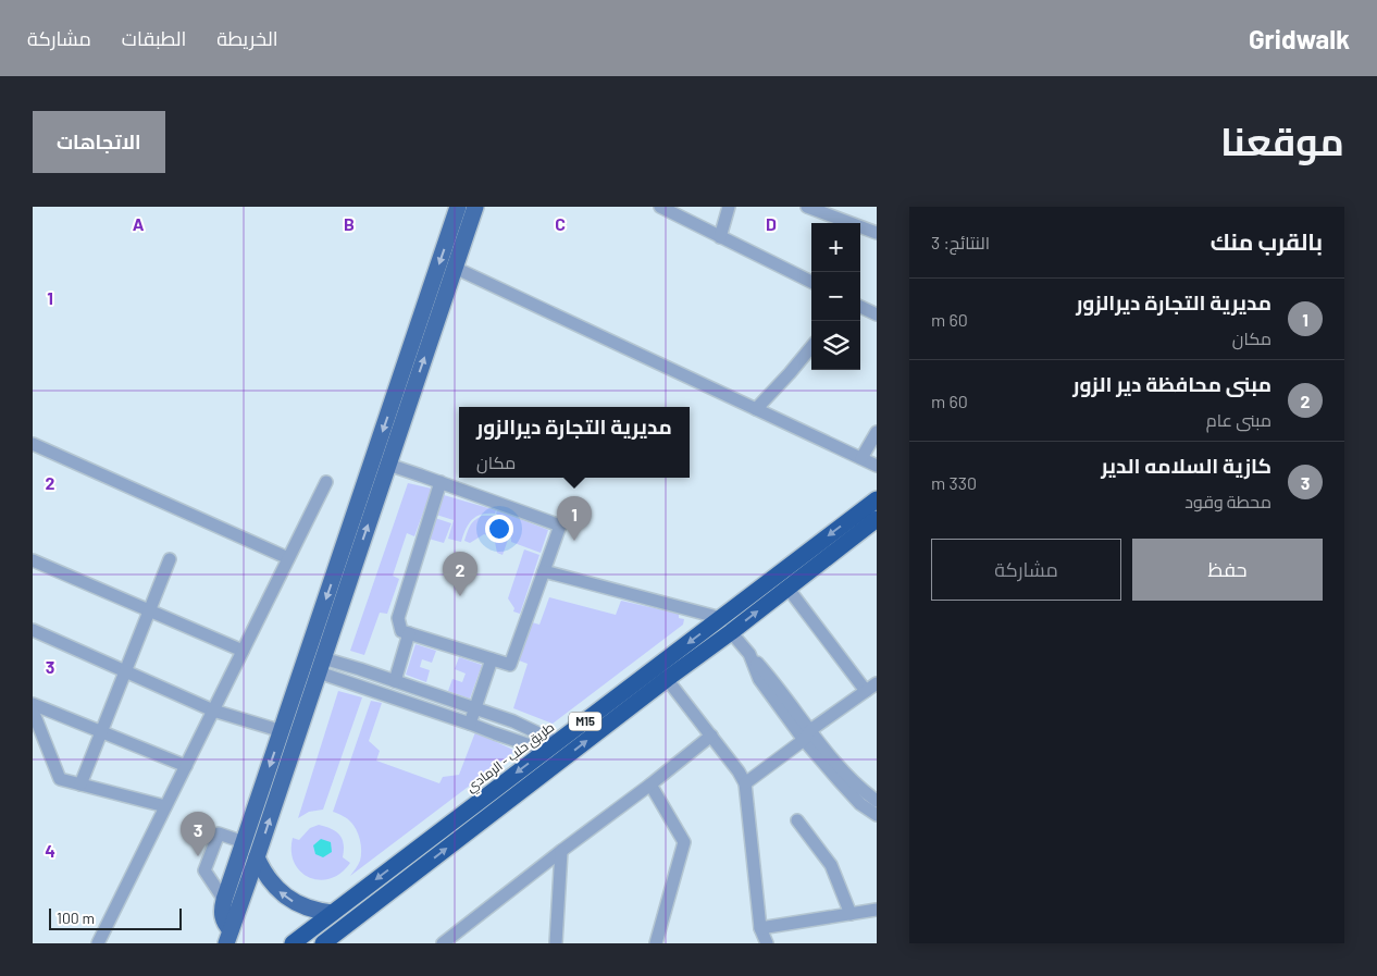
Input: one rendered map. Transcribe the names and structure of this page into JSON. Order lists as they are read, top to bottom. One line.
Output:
{"streets":{"highway":["M15","طريق حلب - الرمادي"]},"scale_bar":"100 m","page":{"header":"Gridwalk","nav":["الخريطة","الطبقات","مشاركة"],"title":"موقعنا","buttons":["الاتجاهات",["حفظ","مشاركة"]],"heading":["بالقرب منك","النتائج: 3"],"map_buttons":["+","−"],"list":[{"mark":"1","name":"مديرية التجارة ديرالزور","note":"مكان","value":"60 m"},{"mark":"2","name":"مبنى محافظة دير الزور","note":"مبنى عام","value":"60 m"},{"mark":"3","name":"كازية السلامه الدير","note":"محطة وقود","value":"330 m"}],"popup":["مديرية التجارة ديرالزور","مكان"],"pins":["1","2","3"],"scale":"100 m"},"grid":{"columns":["A","B","C","D"],"rows":["1","2","3","4"]}}
